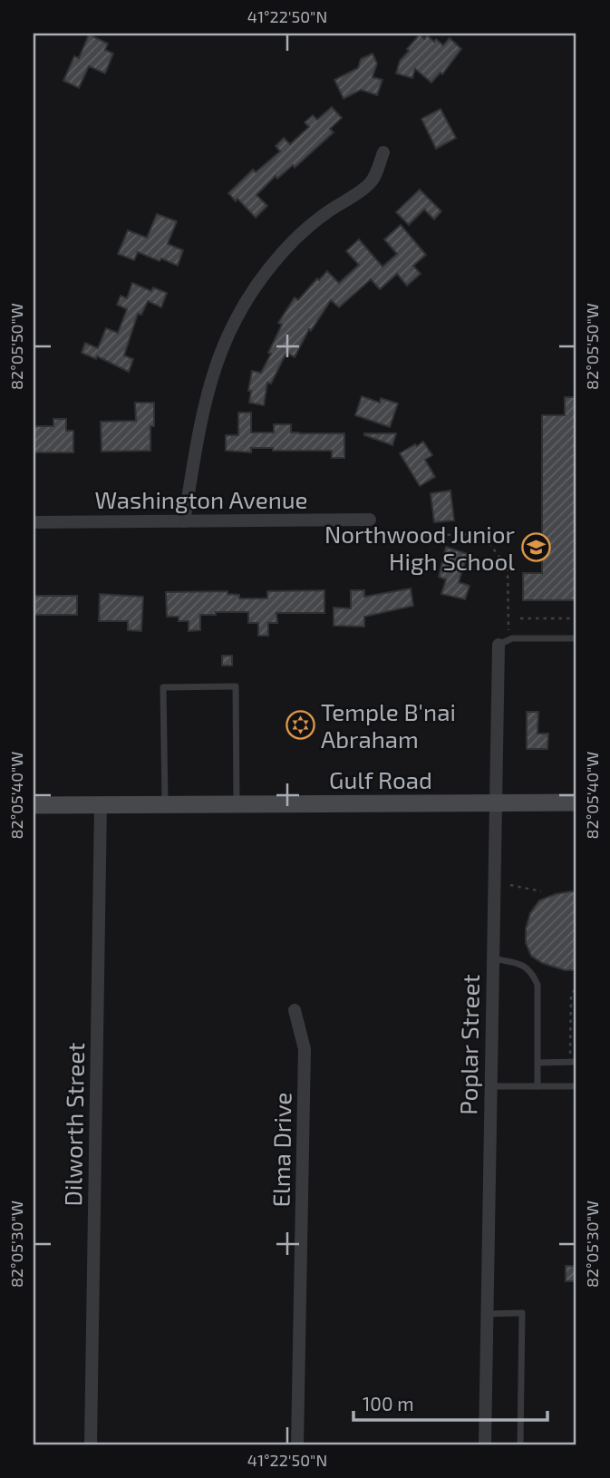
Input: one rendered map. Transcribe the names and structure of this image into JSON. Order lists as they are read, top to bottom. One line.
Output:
{"streets":{"street":["Washington Avenue","Gulf Road","Poplar Street","Dilworth Street","Elma Drive"]},"crossings":[["Gulf Road","Poplar Street"],["Gulf Road","Dilworth Street"]],"places":{"school or university":["Northwood Junior High School"],"synagogue":["Temple B'nai Abraham"]},"scale_bar":"100 m","coordinates":["41°22'50\"N","82°05'50\"W","82°05'40\"W","82°05'30\"W"]}
